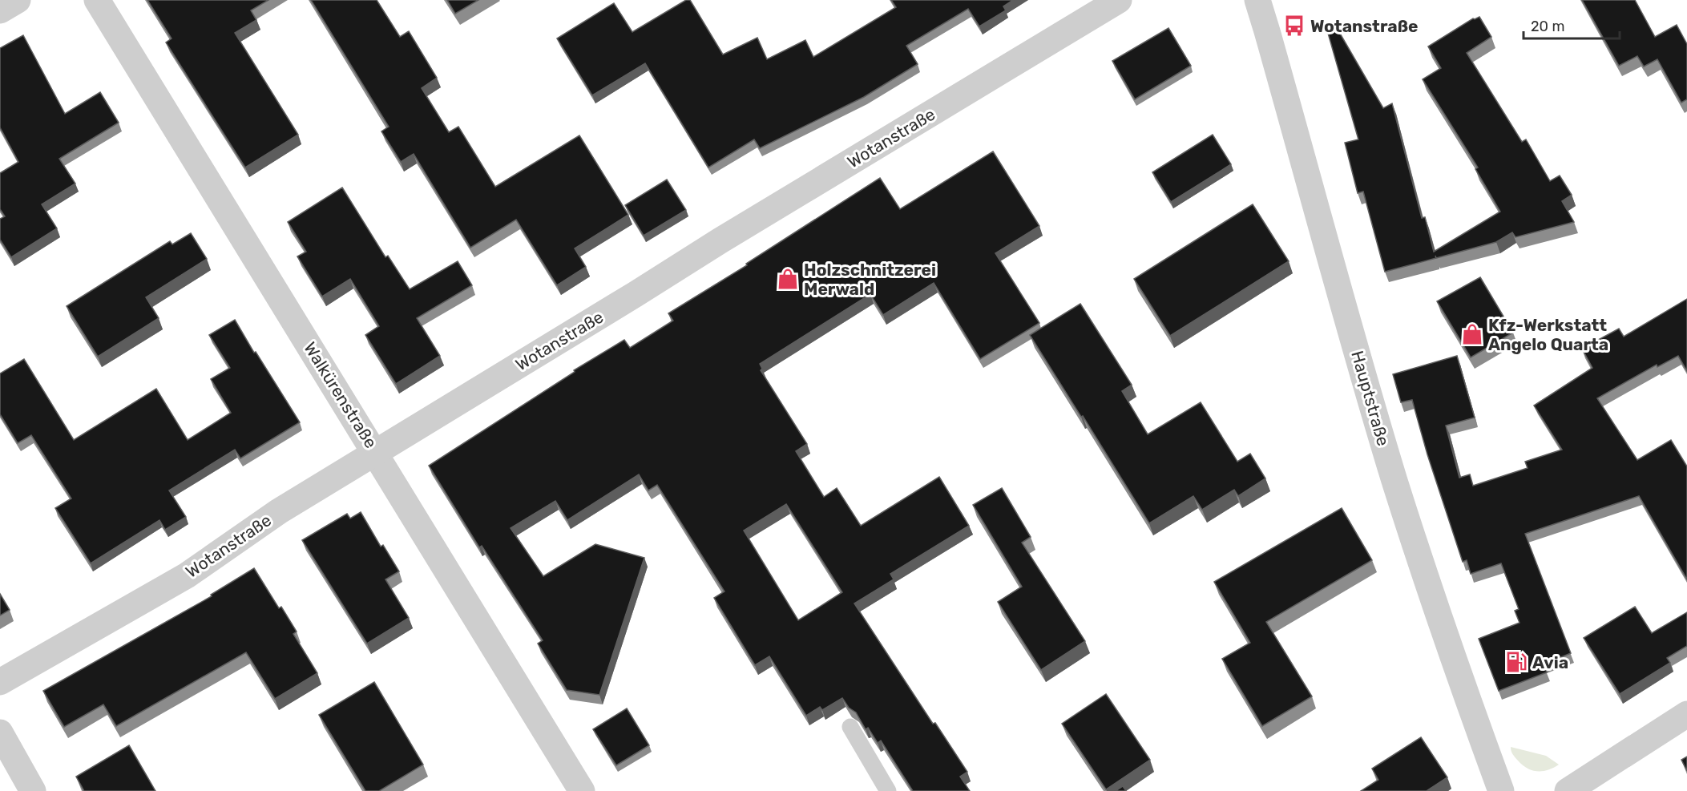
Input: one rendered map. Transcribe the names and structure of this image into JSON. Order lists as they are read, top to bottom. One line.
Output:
{"streets":{"street":["Wotanstraße","Walkürenstraße","Hauptstraße"]},"crossings":[["Wotanstraße","Walkürenstraße"]],"places":{"bus stop":["Wotanstraße"],"shop":["Holzschnitzerei Merwald","Kfz-Werkstatt Angelo Quarta"],"fuel station":["Avia"]},"scale_bar":"20 m"}
